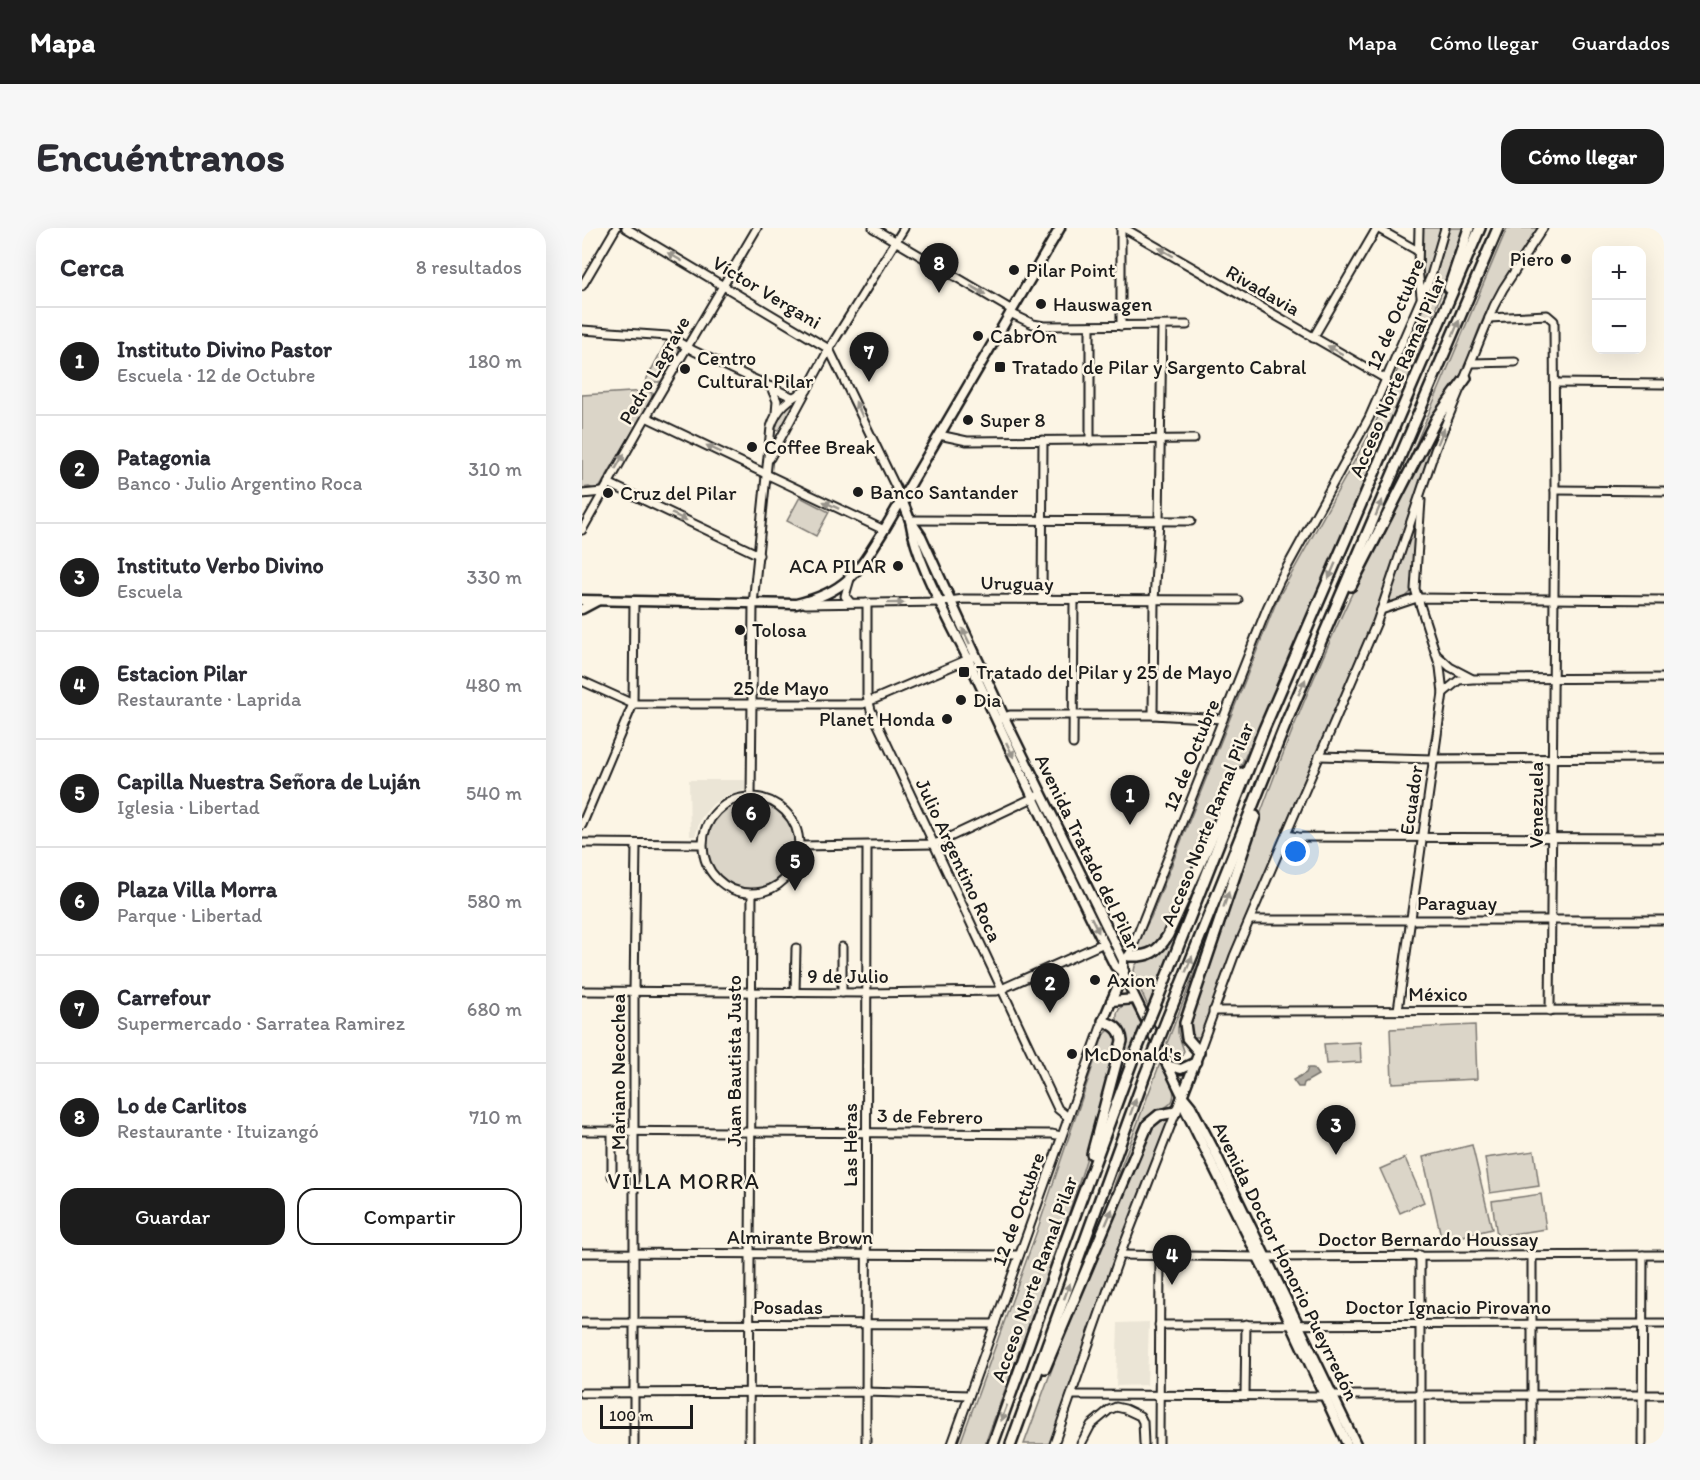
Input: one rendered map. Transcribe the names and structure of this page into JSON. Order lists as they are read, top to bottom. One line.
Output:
{"streets":{"highway":["Acceso Norte Ramal Pilar"],"main road":["12 de Octubre","Uruguay","Avenida Tratado del Pilar","Avenida Doctor Honorio Pueyrredón"],"street":["Rivadavia","Víctor Vergani","Pedro Lagrave","25 de Mayo","Ecuador","Venezuela","Julio Argentino Roca","Paraguay","9 de Julio","México","Juan Bautista Justo","Mariano Necochea","3 de Febrero","Las Heras","Almirante Brown","Doctor Bernardo Houssay","Posadas","Doctor Ignacio Pirovano"]},"crossings":[["Rivadavia","12 de Octubre"],["Víctor Vergani","Pedro Lagrave"],["12 de Octubre","Avenida Tratado del Pilar"],["12 de Octubre","Julio Argentino Roca"],["12 de Octubre","3 de Febrero"],["12 de Octubre","Almirante Brown"],["12 de Octubre","Avenida Doctor Honorio Pueyrredón"],["12 de Octubre","Posadas"],["Uruguay","Avenida Tratado del Pilar"],["Uruguay","Julio Argentino Roca"],["25 de Mayo","Avenida Tratado del Pilar"],["25 de Mayo","Julio Argentino Roca"],["Ecuador","Paraguay"],["Ecuador","México"],["Venezuela","Paraguay"],["Venezuela","México"],["Avenida Tratado del Pilar","9 de Julio"],["Avenida Tratado del Pilar","Avenida Doctor Honorio Pueyrredón"],["Julio Argentino Roca","9 de Julio"],["9 de Julio","Juan Bautista Justo"],["9 de Julio","Mariano Necochea"],["9 de Julio","Las Heras"],["Juan Bautista Justo","3 de Febrero"],["Juan Bautista Justo","Almirante Brown"],["Juan Bautista Justo","Posadas"],["Mariano Necochea","3 de Febrero"],["Mariano Necochea","Almirante Brown"],["Mariano Necochea","Posadas"],["3 de Febrero","Las Heras"],["Las Heras","Almirante Brown"],["Las Heras","Posadas"],["Doctor Bernardo Houssay","Avenida Doctor Honorio Pueyrredón"],["Avenida Doctor Honorio Pueyrredón","Doctor Ignacio Pirovano"]],"one_way":["Rivadavia","Víctor Vergani"],"districts":["VILLA MORRA"],"places":{"other":["Piero","Pilar Point","Hauswagen","CabrÓn","Centro Cultural Pilar","Super 8","Coffee Break","Banco Santander","Cruz del Pilar","ACA PILAR","Tolosa","Dia","Planet Honda","Axion","McDonald's"],"transit":["Tratado de Pilar y Sargento Cabral","Tratado del Pilar y 25 de Mayo"]},"scale_bar":"100 m","page":{"header":"Mapa","nav":["Mapa","Cómo llegar","Guardados"],"buttons":["Cómo llegar",["Guardar","Compartir"]],"title":"Encuéntranos","heading":["Cerca","8 resultados"],"pins":["8","7","1","6","5","2","3","4"],"map_buttons":["+","−"],"list":[{"mark":"1","name":"Instituto Divino Pastor","note":"Escuela · 12 de Octubre","value":"180 m"},{"mark":"2","name":"Patagonia","note":"Banco · Julio Argentino Roca","value":"310 m"},{"mark":"3","name":"Instituto Verbo Divino","note":"Escuela","value":"330 m"},{"mark":"4","name":"Estacion Pilar","note":"Restaurante · Laprida","value":"480 m"},{"mark":"5","name":"Capilla Nuestra Señora de Luján","note":"Iglesia · Libertad","value":"540 m"},{"mark":"6","name":"Plaza Villa Morra","note":"Parque · Libertad","value":"580 m"},{"mark":"7","name":"Carrefour","note":"Supermercado · Sarratea Ramirez","value":"680 m"},{"mark":"8","name":"Lo de Carlitos","note":"Restaurante · Ituizangó","value":"710 m"}],"scale":"100 m"}}
